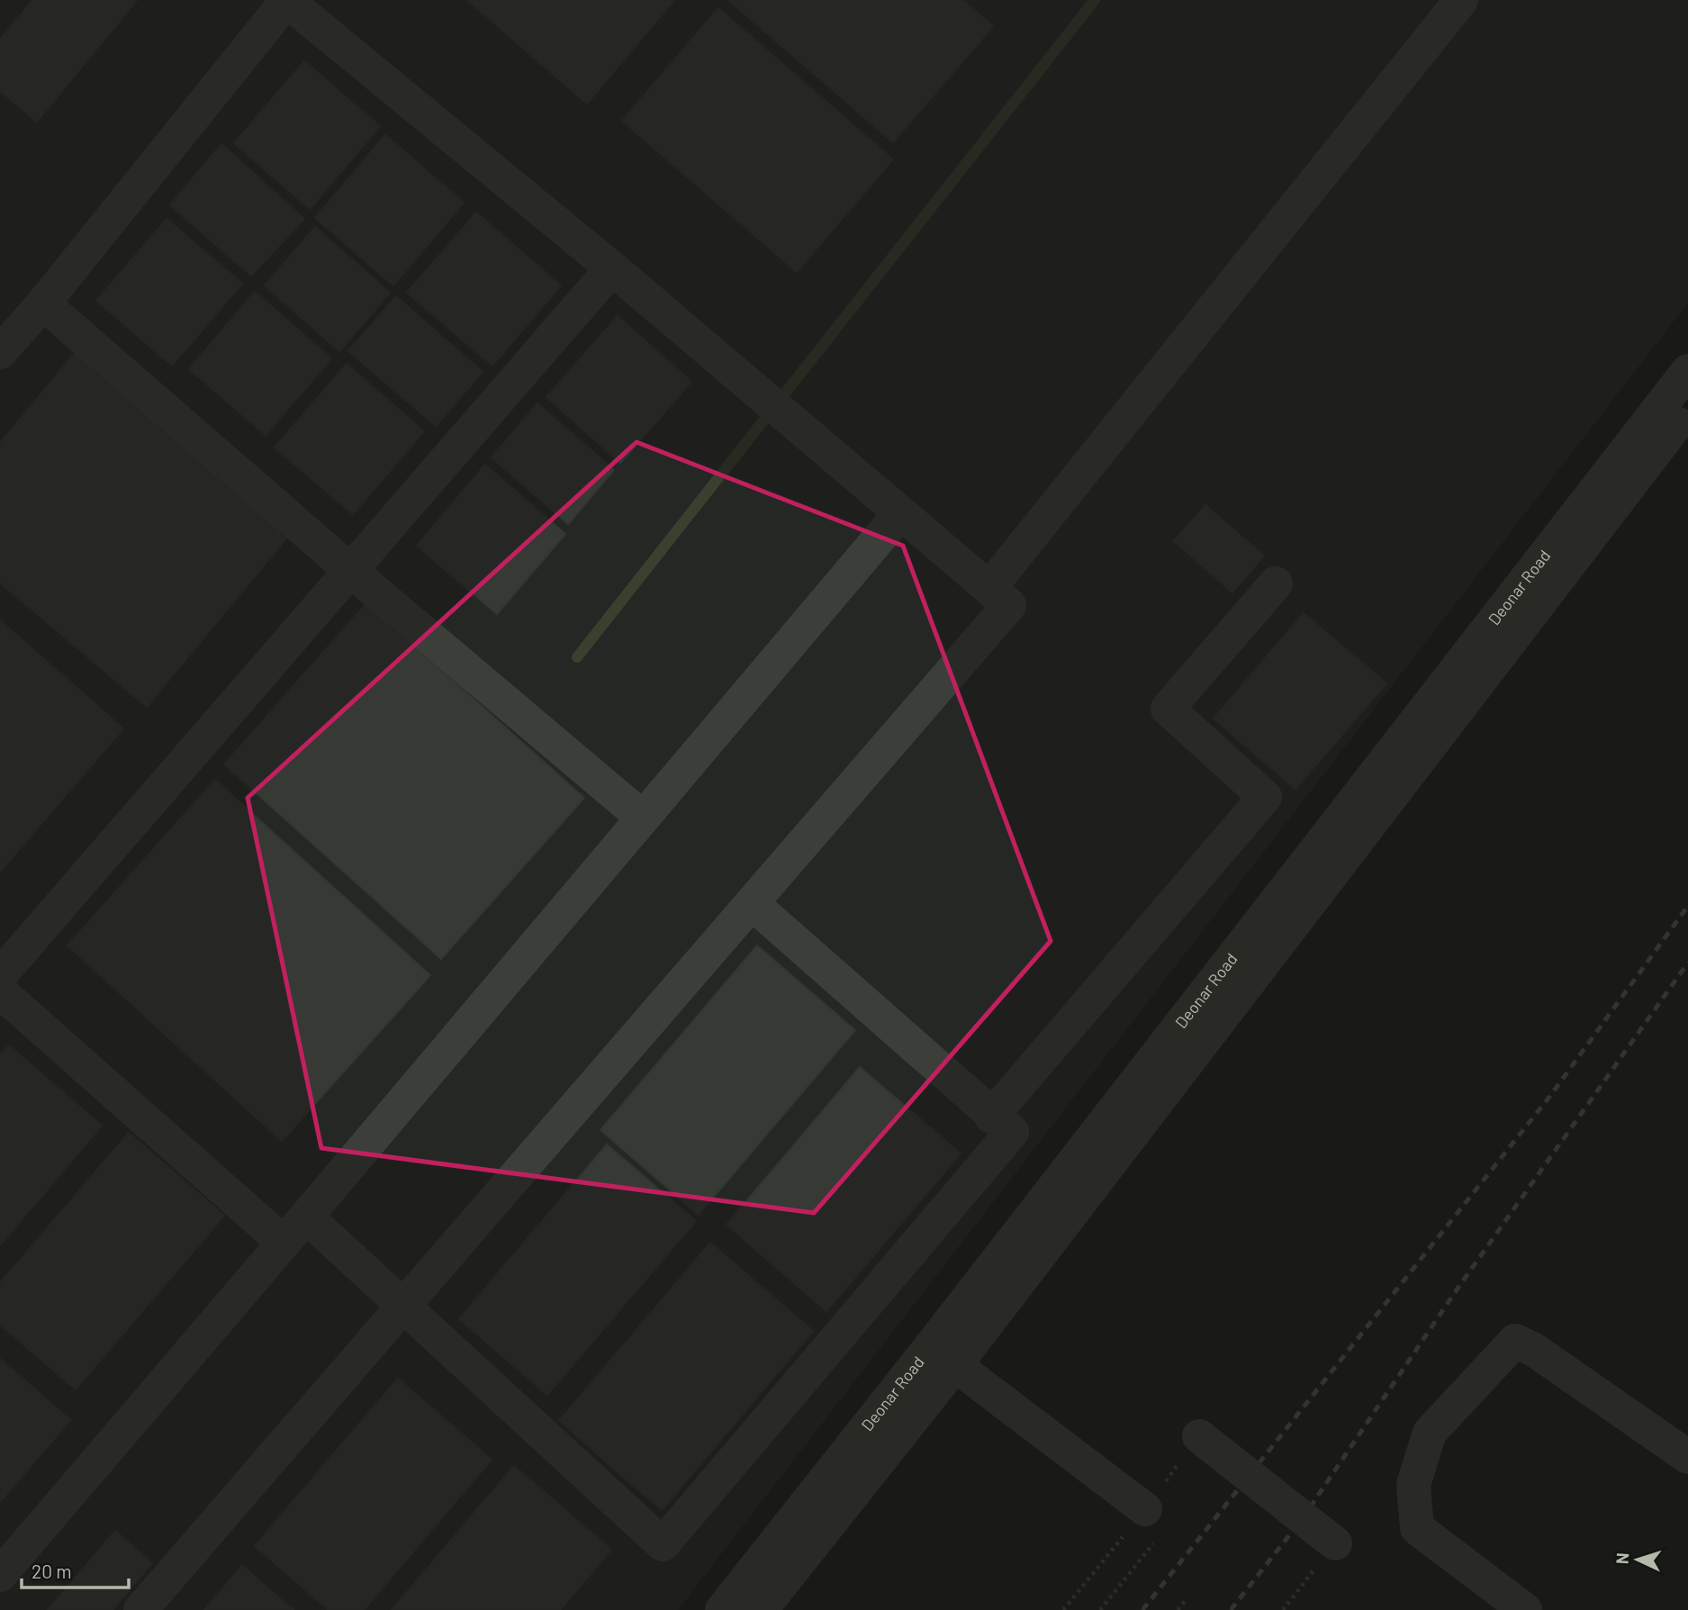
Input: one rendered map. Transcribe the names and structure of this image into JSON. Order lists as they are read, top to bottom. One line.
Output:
{"streets":{"street":["Deonar Road"]},"scale_bar":"20 m","north":"left"}
